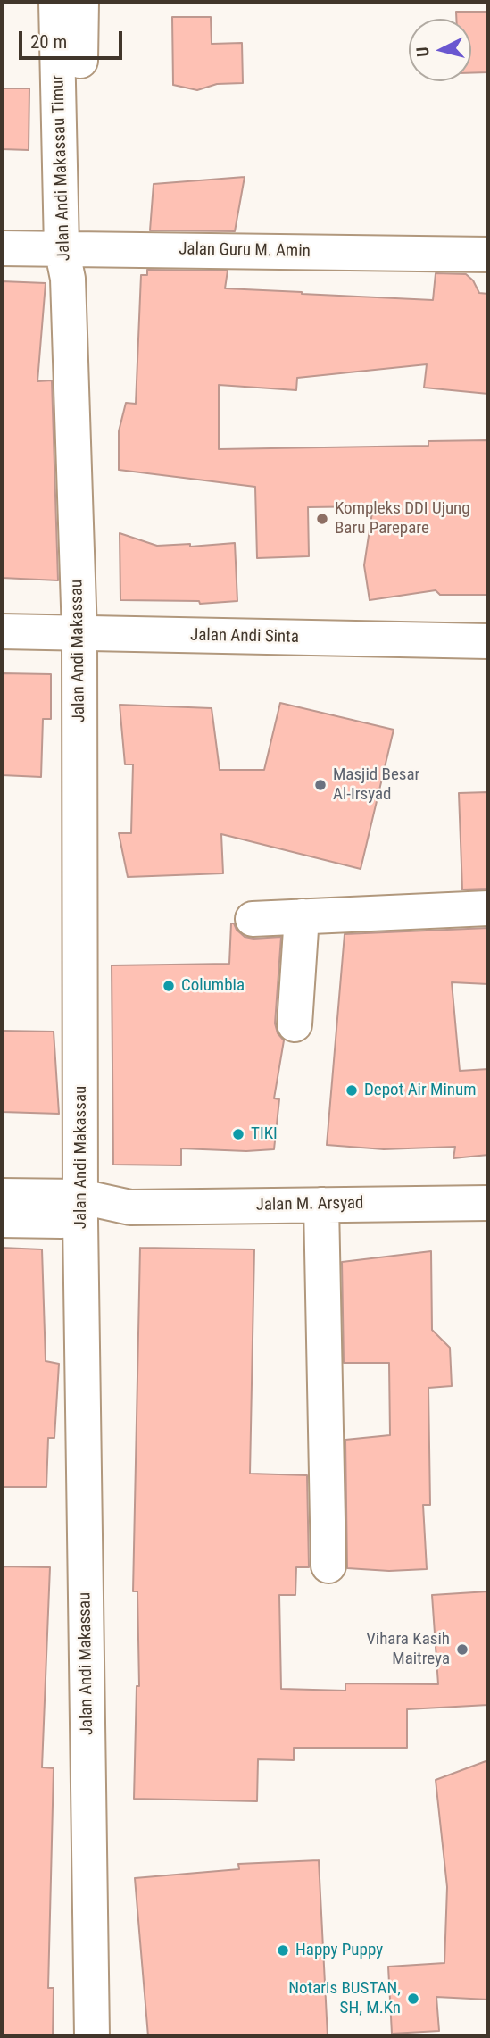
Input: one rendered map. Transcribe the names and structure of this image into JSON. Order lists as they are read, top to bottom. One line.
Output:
{"streets":{"street":["Jalan Andi Makassau Timur","Jalan Guru M. Amin","Jalan Andi Sinta","Jalan Andi Makassau","Jalan M. Arsyad"]},"crossings":[["Jalan Andi Makassau Timur","Jalan Guru M. Amin"],["Jalan Andi Makassau Timur","Jalan Andi Makassau"],["Jalan Guru M. Amin","Jalan Andi Makassau"],["Jalan Andi Sinta","Jalan Andi Makassau"],["Jalan Andi Makassau","Jalan M. Arsyad"]],"places":["Kompleks DDI Ujung Baru Parepare","Masjid Besar Al-Irsyad","Columbia","Depot Air Minum","TIKI","Vihara Kasih Maitreya","Happy Puppy","Notaris BUSTAN, SH, M.Kn"],"scale_bar":"20 m","north":"left"}
